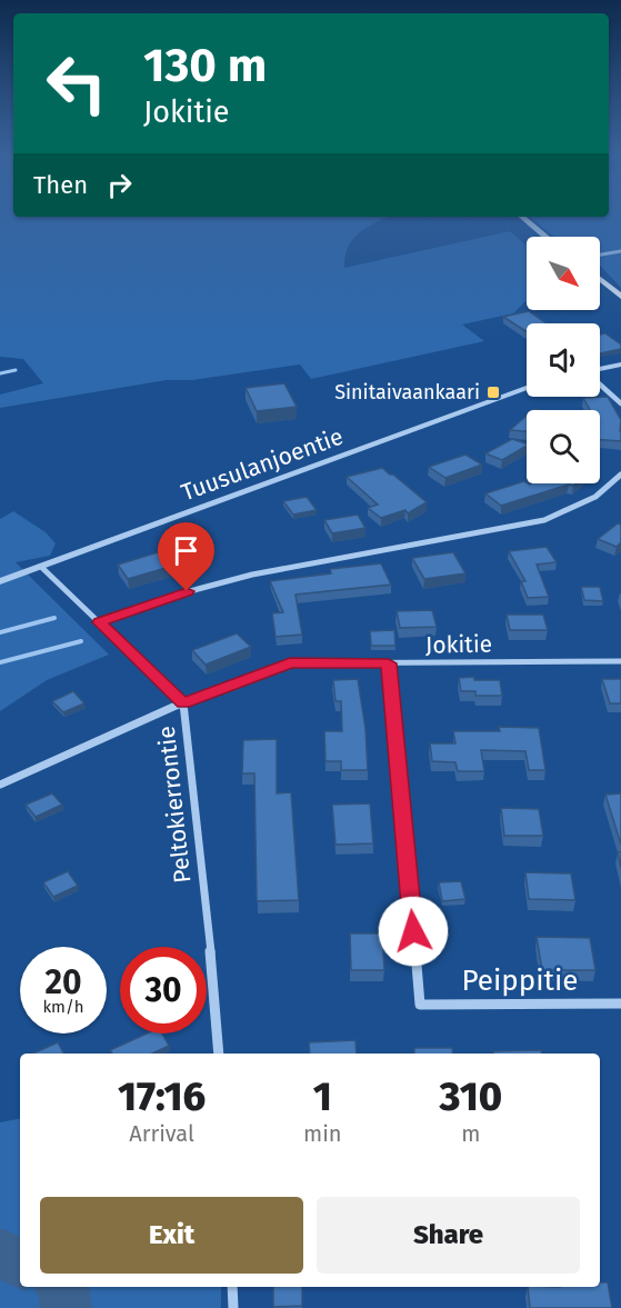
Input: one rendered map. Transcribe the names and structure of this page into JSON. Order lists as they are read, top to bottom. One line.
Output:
{"streets":{"street":["Tuusulanjoentie","Jokitie","Peltokierrontie","Peippitie"]},"crossings":[["Tuusulanjoentie","Peltokierrontie"],["Jokitie","Peltokierrontie"],["Jokitie","Peippitie"]],"places":{"transit":["Sinitaivaankaari"]},"north":"bottom right","page":{"turn":["130 m","Jokitie"],"then":"Then","speed":"20 km/h","limit":"30","eta":["17:16","Arrival","1","min","310","m"],"buttons":["Exit","Share"]}}
